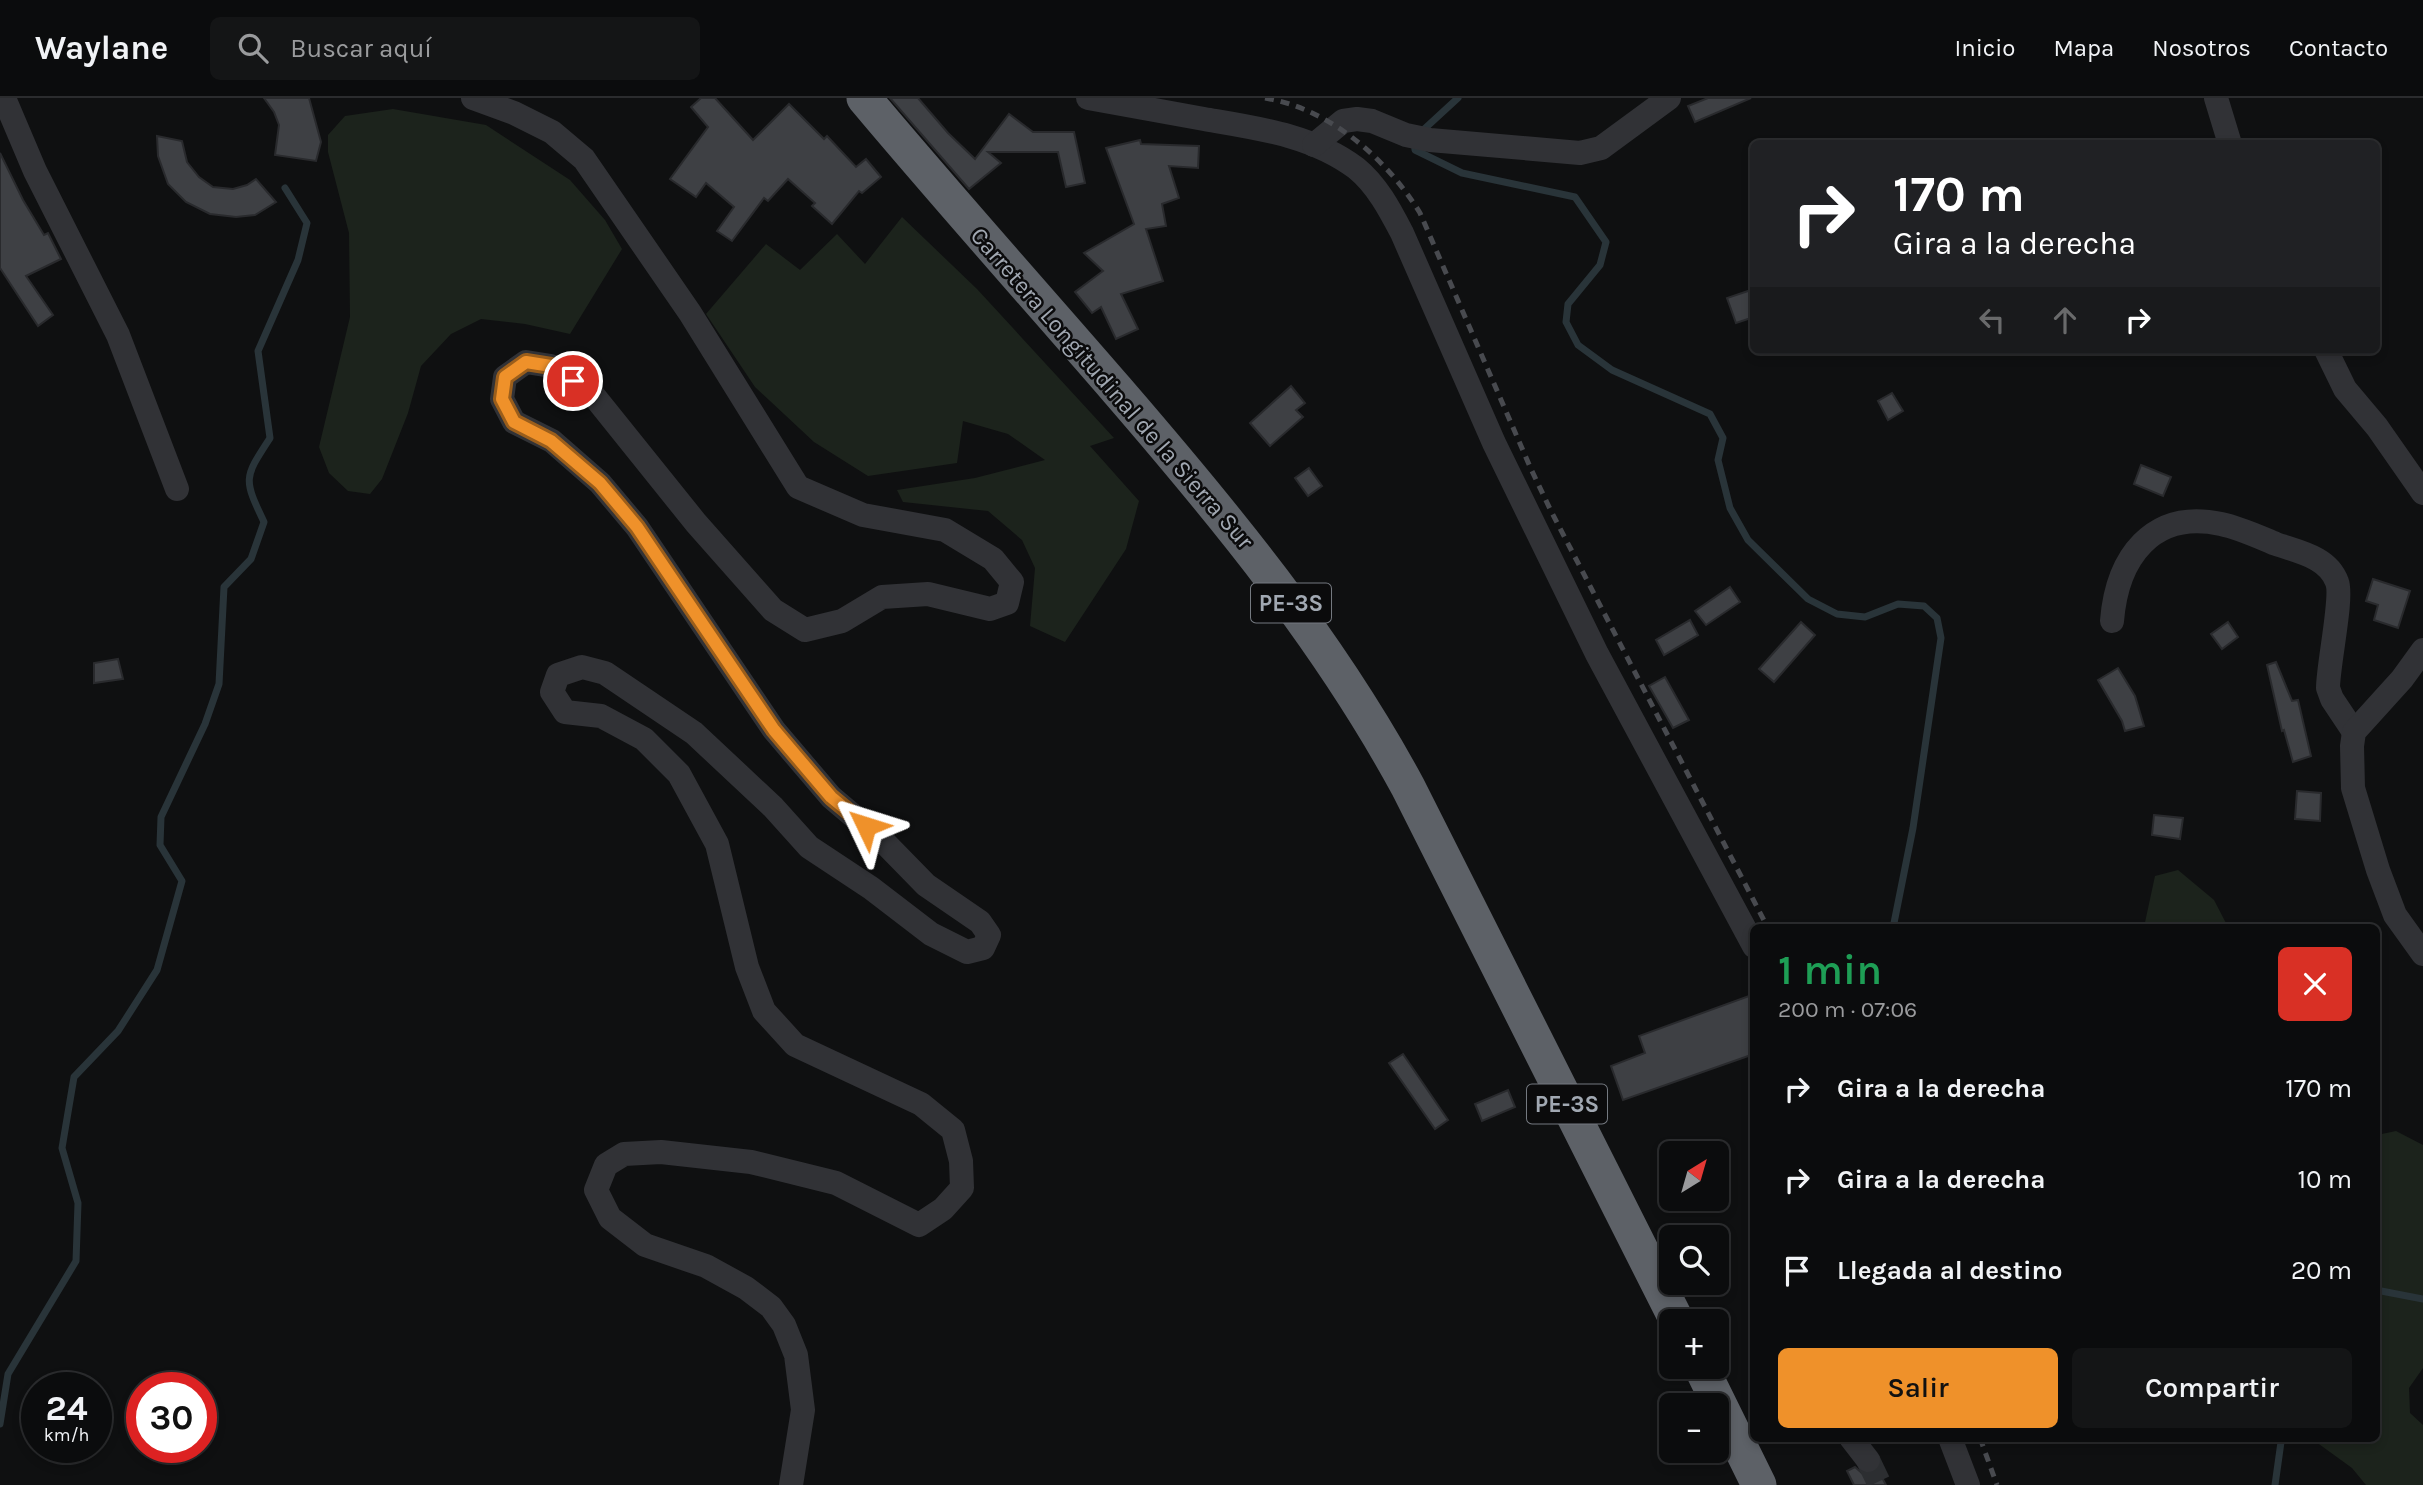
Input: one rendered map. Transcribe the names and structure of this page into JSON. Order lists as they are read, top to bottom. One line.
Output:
{"streets":{"highway":["Carretera Longitudinal de la Sierra Sur","PE-3S"]},"north":"top right","page":{"header":"Waylane","search":"Buscar aquí","nav":["Inicio","Mapa","Nosotros","Contacto"],"turn":["170 m","Gira a la derecha"],"heading":["1 min","200 m · 07:06"],"list":[{"name":"Gira a la derecha","value":"170 m"},{"name":"Gira a la derecha","value":"10 m"},{"name":"Llegada al destino","value":"20 m"}],"map_buttons":["+","−"],"buttons":["Salir","Compartir"],"speed":"24 km/h","limit":"30"}}
